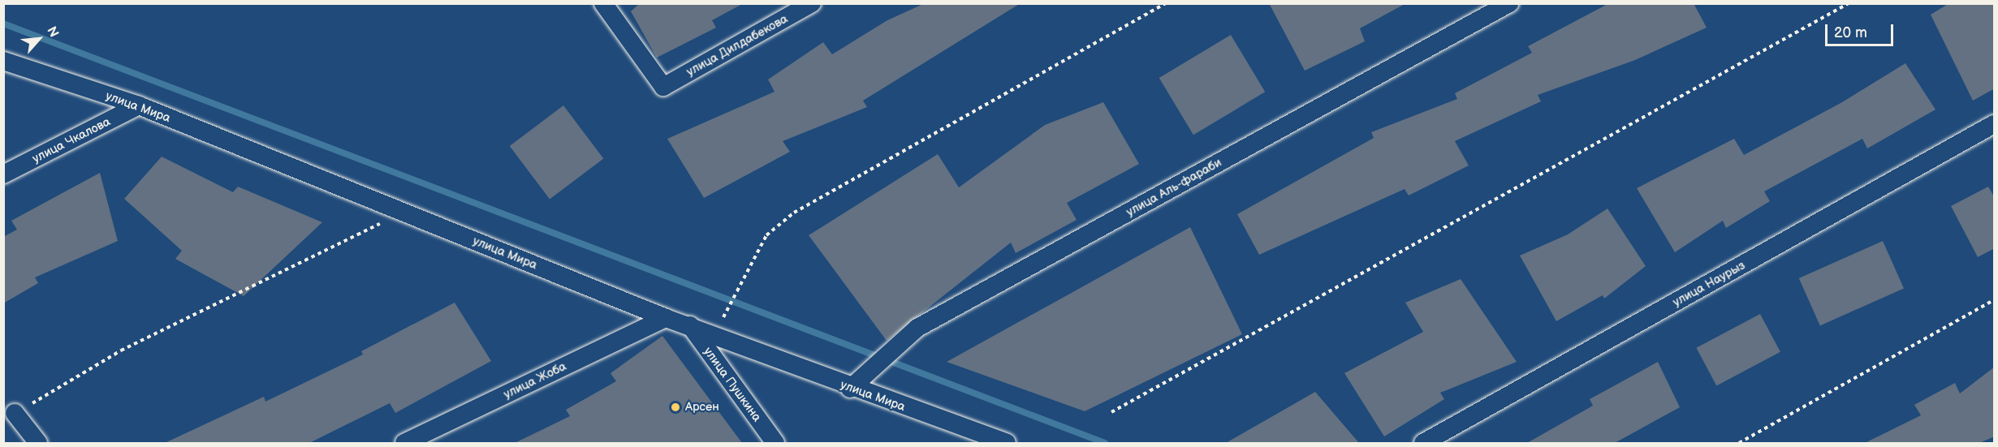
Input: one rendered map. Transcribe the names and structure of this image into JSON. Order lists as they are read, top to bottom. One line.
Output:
{"streets":{"street":["улица Дилдабекова","улица Мира","улица Чкалова","улица Аль-фараби","улица Наурыз","улица Жоба","улица Пушкина"]},"crossings":[["улица Мира","улица Чкалова"],["улица Мира","улица Аль-фараби"],["улица Мира","улица Жоба"],["улица Мира","улица Пушкина"]],"places":["Арсен"],"scale_bar":"20 m","north":"top right"}
